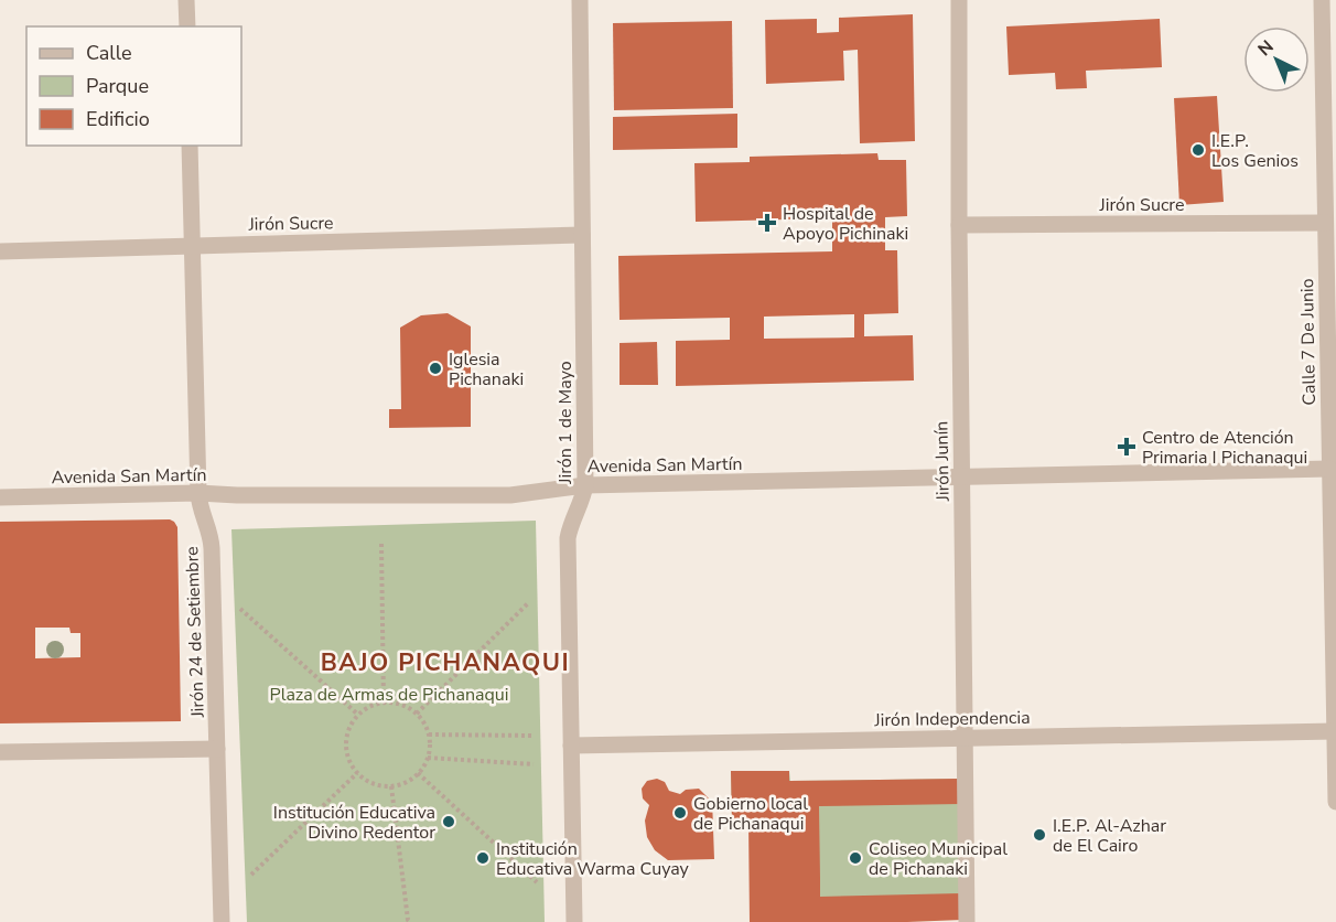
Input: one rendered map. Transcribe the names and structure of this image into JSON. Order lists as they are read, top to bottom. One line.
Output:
{"streets":{"street":["Jirón Sucre","Calle 7 De Junio","Jirón 1 de Mayo","Jirón Junín","Avenida San Martín","Jirón 24 de Setiembre","Jirón Independencia"]},"crossings":[["Jirón Sucre","Calle 7 De Junio"],["Jirón Sucre","Jirón 1 de Mayo"],["Jirón Sucre","Jirón Junín"],["Jirón Sucre","Jirón 24 de Setiembre"],["Calle 7 De Junio","Avenida San Martín"],["Calle 7 De Junio","Jirón Independencia"],["Jirón 1 de Mayo","Avenida San Martín"],["Jirón 1 de Mayo","Jirón Independencia"],["Jirón Junín","Avenida San Martín"],["Jirón Junín","Jirón Independencia"],["Avenida San Martín","Jirón 24 de Setiembre"]],"districts":["BAJO PICHANAQUI"],"parks":["Plaza de Armas de Pichanaqui"],"places":{"other":["I.E.P. Los Genios","Iglesia Pichanaki","Gobierno local de Pichanaqui","Institución Educativa Divino Redentor","I.E.P. Al-Azhar de El Cairo","Institución Educativa Warma Cuyay","Coliseo Municipal de Pichanaki"],"health":["Hospital de Apoyo Pichinaki","Centro de Atención Primaria I Pichanaqui"]},"legend":["Calle","Parque","Edificio"],"north":"top left"}
